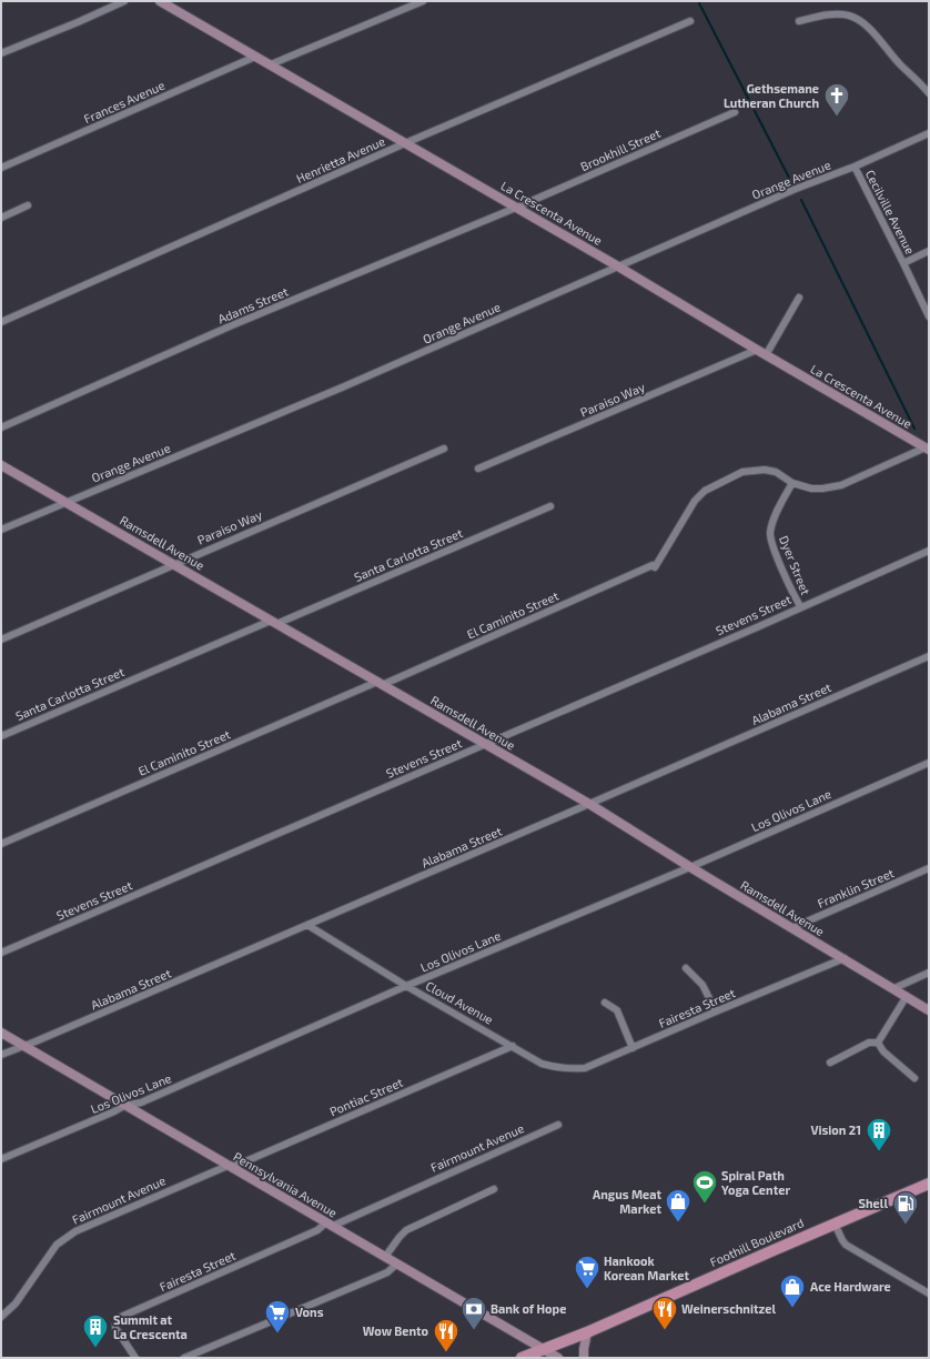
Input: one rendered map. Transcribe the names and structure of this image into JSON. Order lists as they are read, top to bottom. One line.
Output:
{"streets":{"main road":["Foothill Boulevard"],"street":["Frances Avenue","Brookhill Street","Henrietta Avenue","Orange Avenue","Cecilville Avenue","La Crescenta Avenue","Adams Street","Paraiso Way","Ramsdell Avenue","Santa Carlotta Street","Dyer Street","El Caminito Street","Stevens Street","Alabama Street","Los Olivos Lane","Franklin Street","Cloud Avenue","Fairesta Street","Pontiac Street","Fairmount Avenue","Pennsylvania Avenue"]},"crossings":[["Frances Avenue","La Crescenta Avenue"],["Brookhill Street","La Crescenta Avenue"],["Brookhill Street","Adams Street"],["Henrietta Avenue","La Crescenta Avenue"],["Orange Avenue","Cecilville Avenue"],["Orange Avenue","La Crescenta Avenue"],["Orange Avenue","Ramsdell Avenue"],["La Crescenta Avenue","Adams Street"],["La Crescenta Avenue","Paraiso Way"],["La Crescenta Avenue","El Caminito Street"],["Paraiso Way","Ramsdell Avenue"],["Ramsdell Avenue","Santa Carlotta Street"],["Ramsdell Avenue","El Caminito Street"],["Ramsdell Avenue","Stevens Street"],["Ramsdell Avenue","Alabama Street"],["Ramsdell Avenue","Los Olivos Lane"],["Ramsdell Avenue","Franklin Street"],["Ramsdell Avenue","Fairesta Street"],["Dyer Street","El Caminito Street"],["Dyer Street","Stevens Street"],["Alabama Street","Cloud Avenue"],["Alabama Street","Pennsylvania Avenue"],["Los Olivos Lane","Cloud Avenue"],["Los Olivos Lane","Pennsylvania Avenue"],["Cloud Avenue","Fairesta Street"],["Cloud Avenue","Pontiac Street"],["Fairesta Street","Fairmount Avenue"],["Fairesta Street","Pennsylvania Avenue"],["Pontiac Street","Fairmount Avenue"],["Pontiac Street","Pennsylvania Avenue"],["Fairmount Avenue","Pennsylvania Avenue"],["Pennsylvania Avenue","Foothill Boulevard"]],"places":{"church":["Gethsemane Lutheran Church"],"building":["Vision 21","Summit at La Crescenta"],"sports":["Spiral Path Yoga Center"],"shop":["Angus Meat Market","Ace Hardware"],"fuel station":["Shell"],"supermarket":["Hankook Korean Market","Vons"],"bank":["Bank of Hope"],"restaurant":["Weinerschnitzel","Wow Bento"]}}
